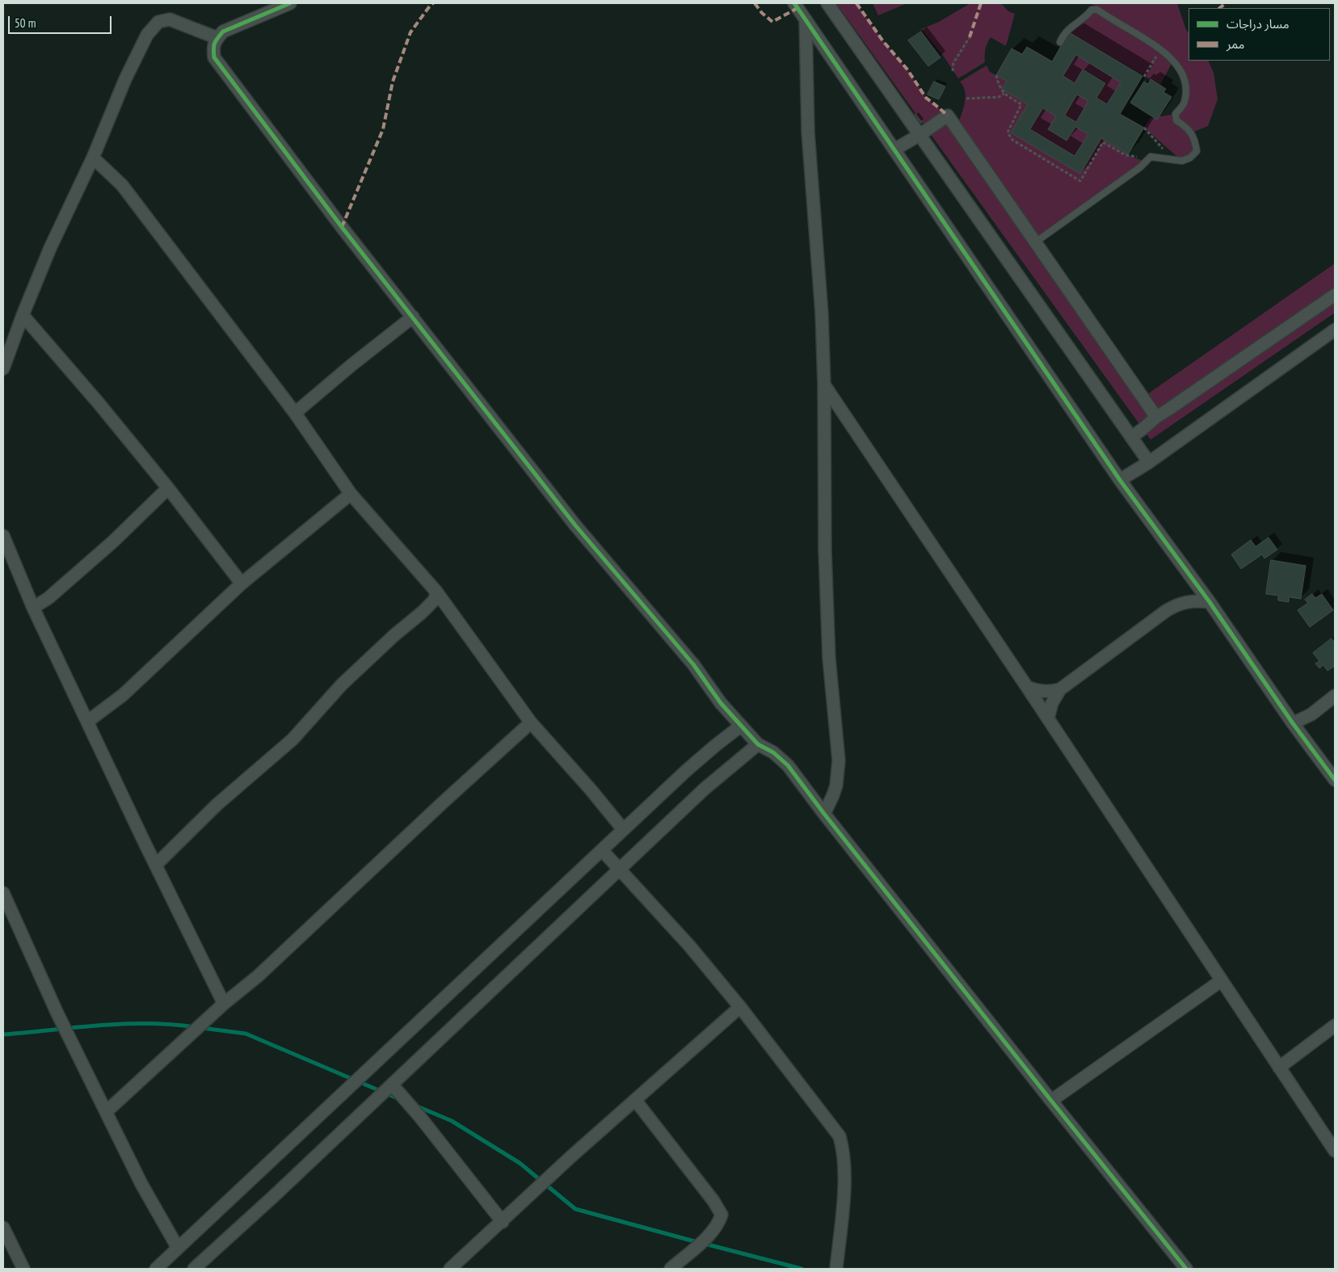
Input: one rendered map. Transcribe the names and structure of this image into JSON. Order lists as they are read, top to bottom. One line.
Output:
{"legend":["مسار دراجات","ممر"],"scale_bar":"50 m"}
